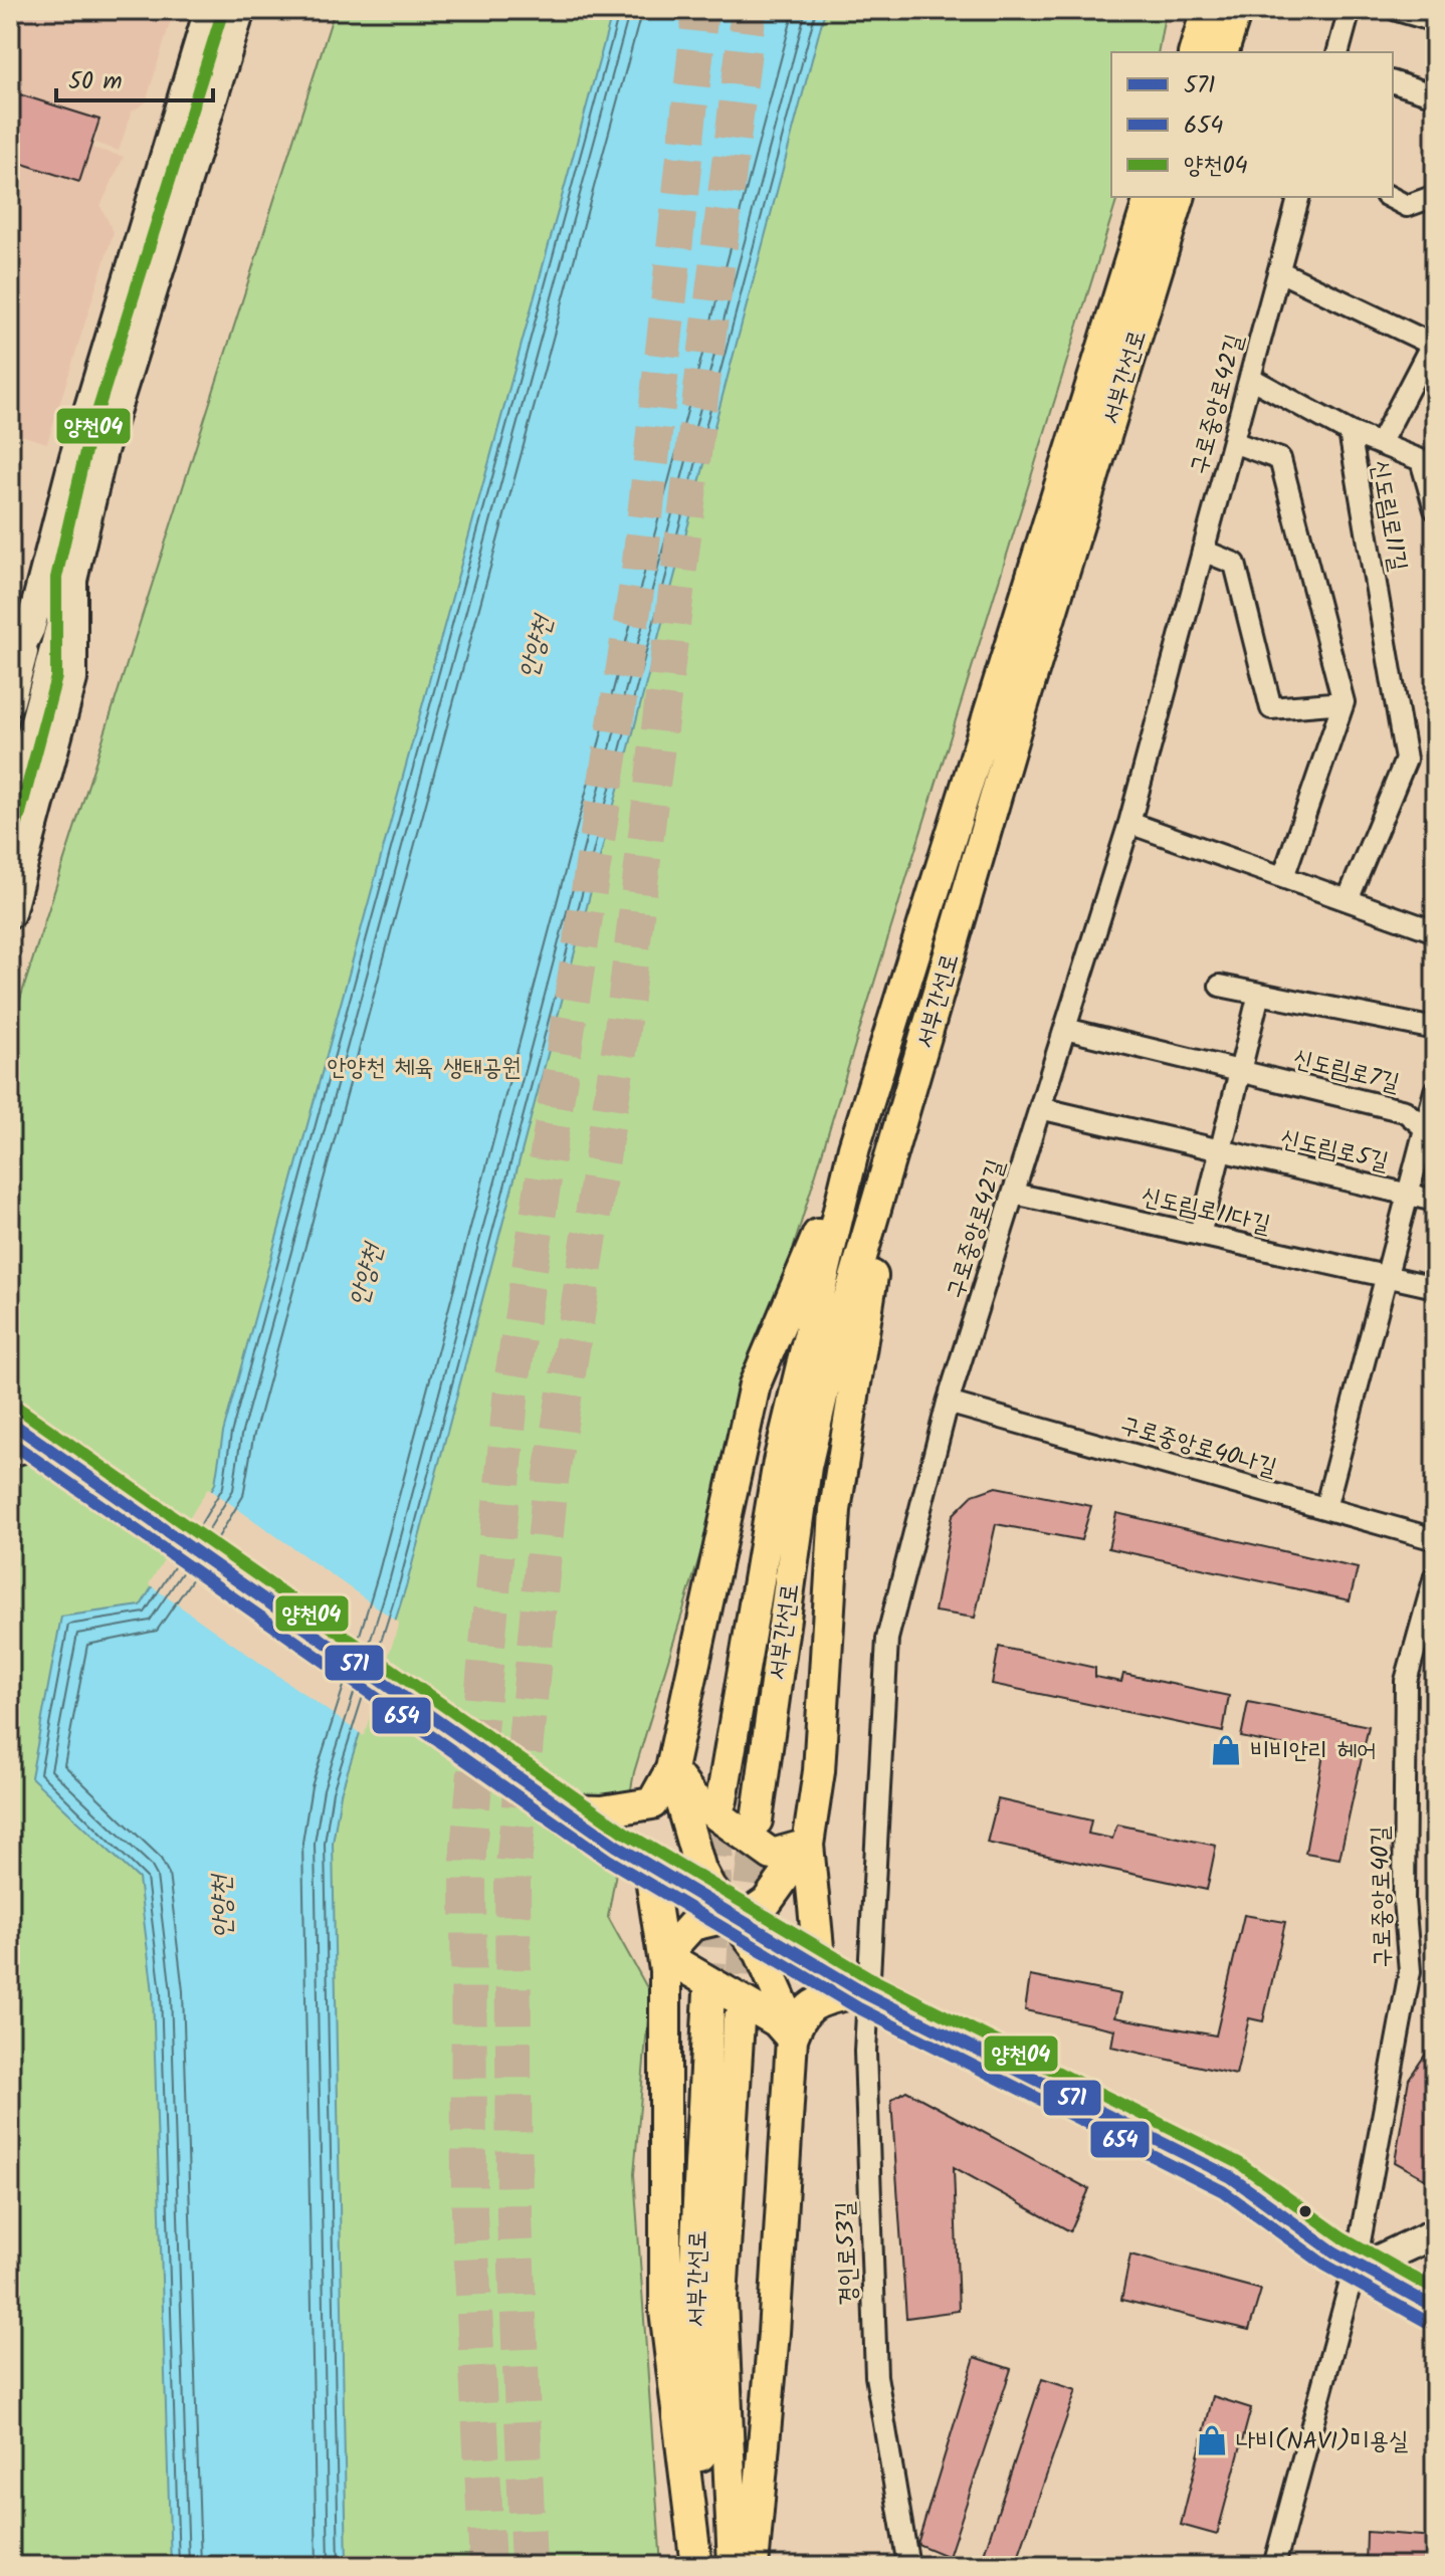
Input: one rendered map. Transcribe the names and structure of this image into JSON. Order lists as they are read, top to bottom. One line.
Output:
{"streets":{"main road":["서부간선로"],"street":["구로중앙로42길","신도림로11길","신도림로7길","신도림로5길","신도림로11다길","구로중앙로40나길","구로중앙로40길","경인로53길"]},"crossings":[["구로중앙로42길","신도림로11길"],["구로중앙로42길","신도림로7길"],["구로중앙로42길","신도림로5길"],["구로중앙로42길","신도림로11다길"],["구로중앙로42길","구로중앙로40나길"],["구로중앙로42길","경인로53길"]],"water":["안양천"],"parks":["안양천 체육 생태공원"],"places":{"shop":["비비안리 헤어","나비(NAVI)미용실"]},"lines":["transit line 양천04","transit line 571","transit line 654"],"legend":["571","654","양천04"],"scale_bar":"50 m"}
